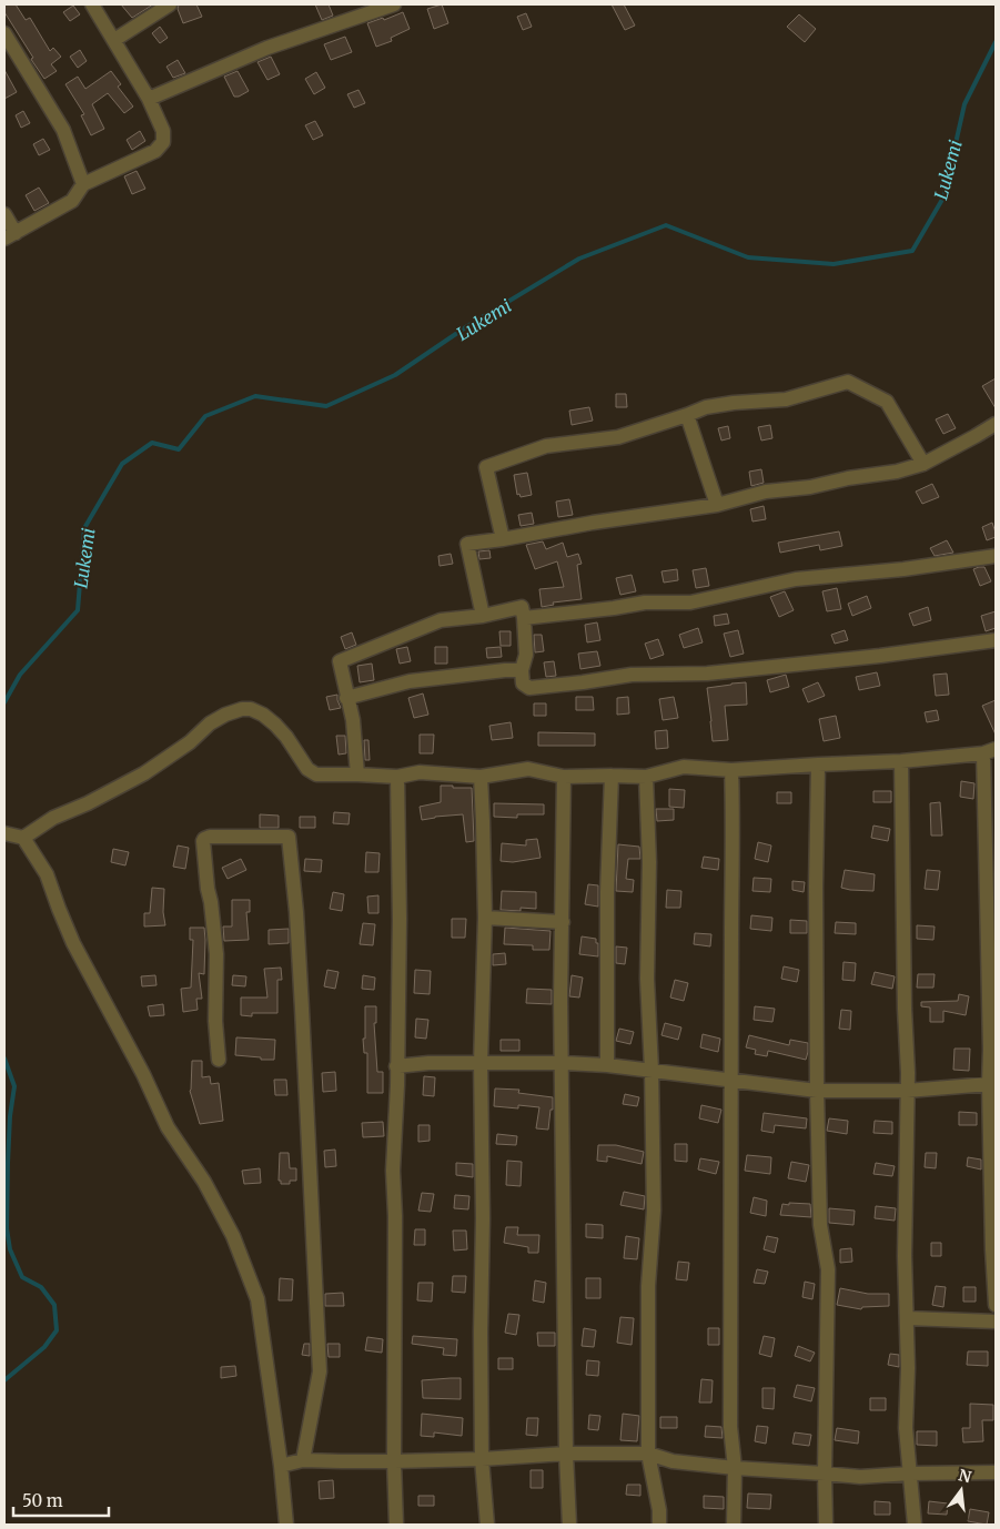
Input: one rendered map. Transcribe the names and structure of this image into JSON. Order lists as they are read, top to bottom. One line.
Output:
{"water":["Lukemi"],"scale_bar":"50 m","north":"top"}
